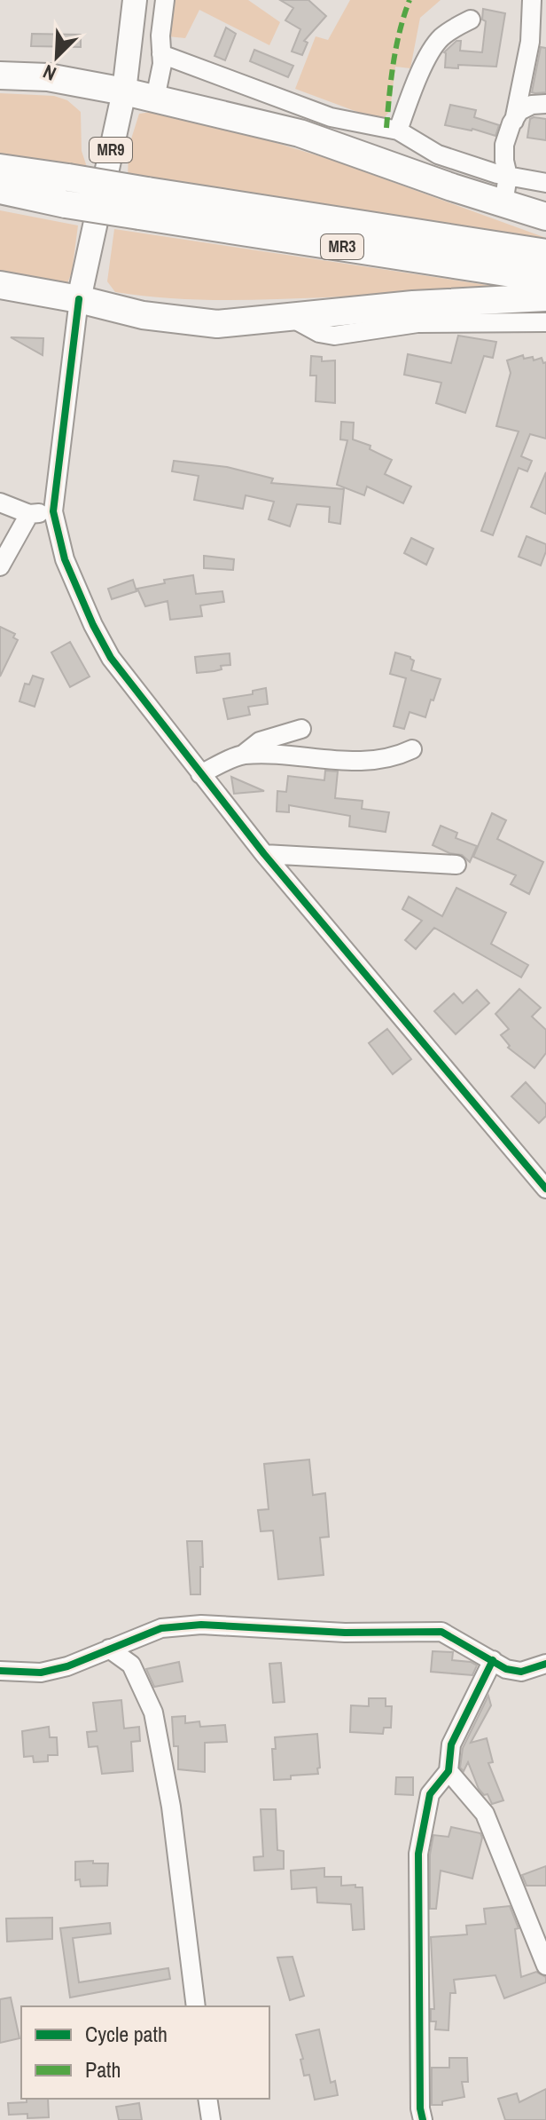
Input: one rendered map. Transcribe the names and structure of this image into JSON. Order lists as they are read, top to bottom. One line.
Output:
{"streets":{"highway":["MR3"],"main road":["MR9"]},"legend":["Cycle path","Path"],"north":"bottom left"}
